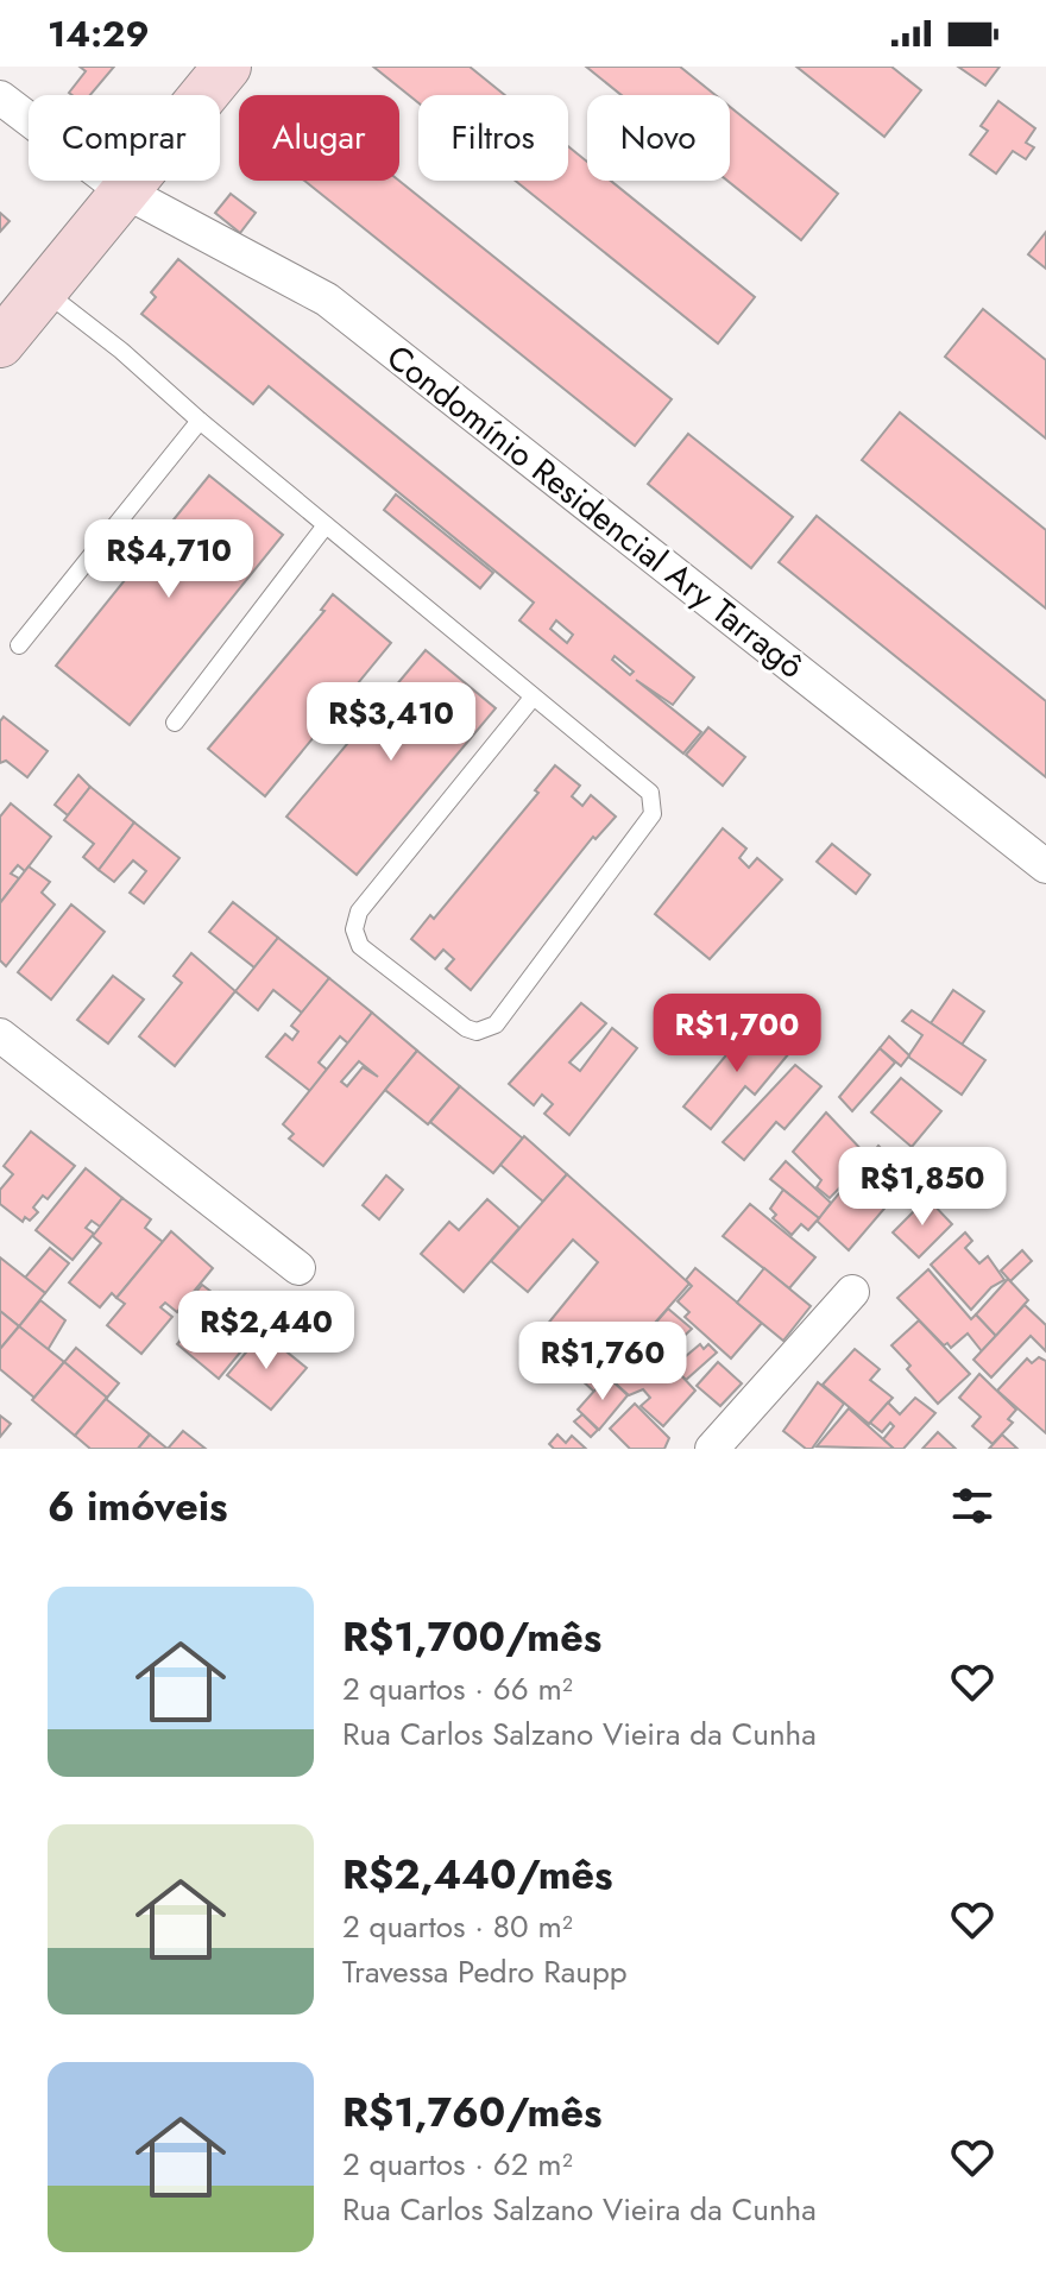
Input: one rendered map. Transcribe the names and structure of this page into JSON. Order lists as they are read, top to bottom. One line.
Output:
{"streets":{"street":["Condomínio Residencial Ary Tarragô"]},"page":{"status":"14:29","chip":["Comprar","Alugar","Filtros","Novo"],"price":["R$4,710","R$3,410","R$1,700","R$1,850","R$2,440","R$1,760"],"heading":"6 imóveis","list":[{"name":"R$1,700/mês","note":"2 quartos · 66 m² · Rua Carlos Salzano Vieira da Cunha"},{"name":"R$2,440/mês","note":"2 quartos · 80 m² · Travessa Pedro Raupp"},{"name":"R$1,760/mês","note":"2 quartos · 62 m² · Rua Carlos Salzano Vieira da Cunha"}]}}
